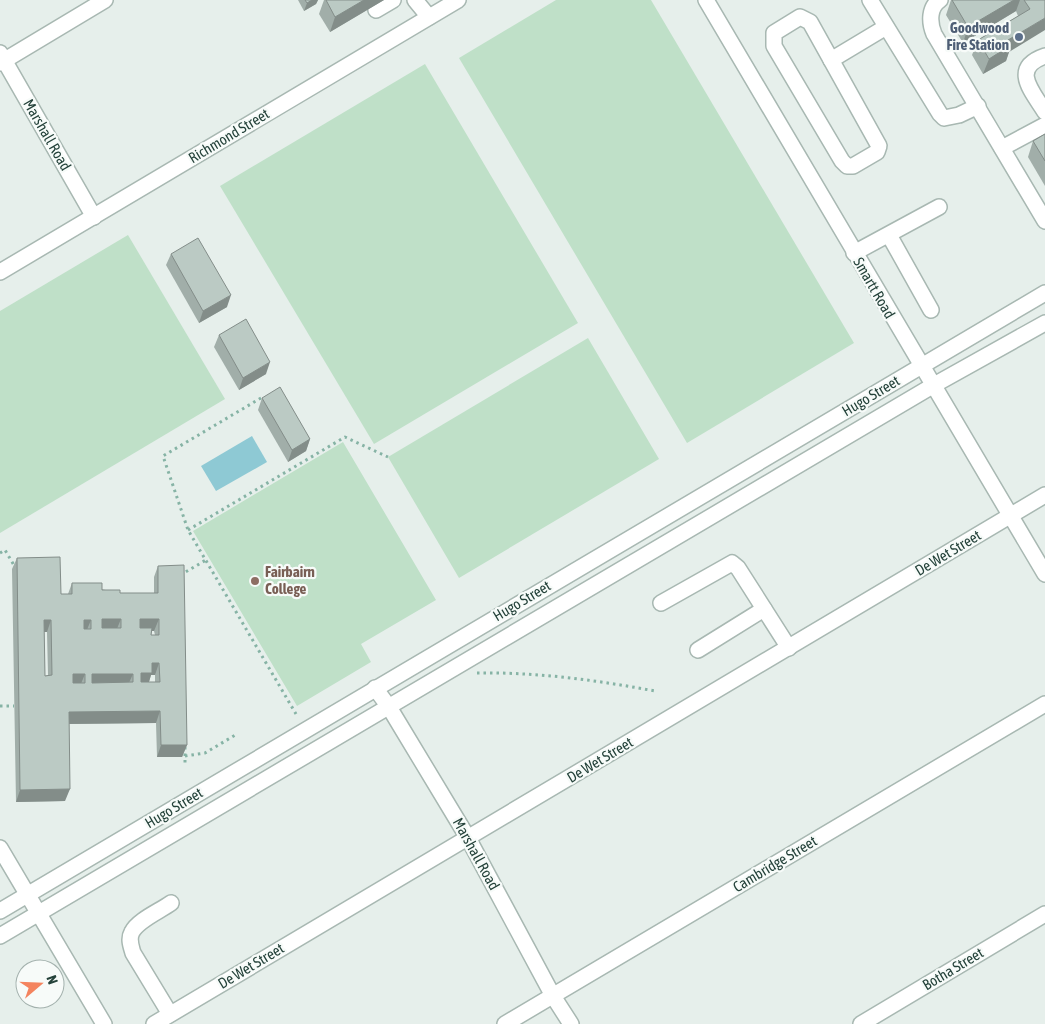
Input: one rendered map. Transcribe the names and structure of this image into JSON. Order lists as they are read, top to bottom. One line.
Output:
{"streets":{"street":["Marshall Road","Richmond Street","Smartt Road","Hugo Street","De Wet Street","Cambridge Street","Botha Street"]},"crossings":[["Marshall Road","Richmond Street"],["Marshall Road","Hugo Street"],["Marshall Road","De Wet Street"],["Marshall Road","Cambridge Street"],["Smartt Road","Hugo Street"],["Smartt Road","De Wet Street"]],"places":["Goodwood Fire Station","Fairbairn College"],"north":"right"}
